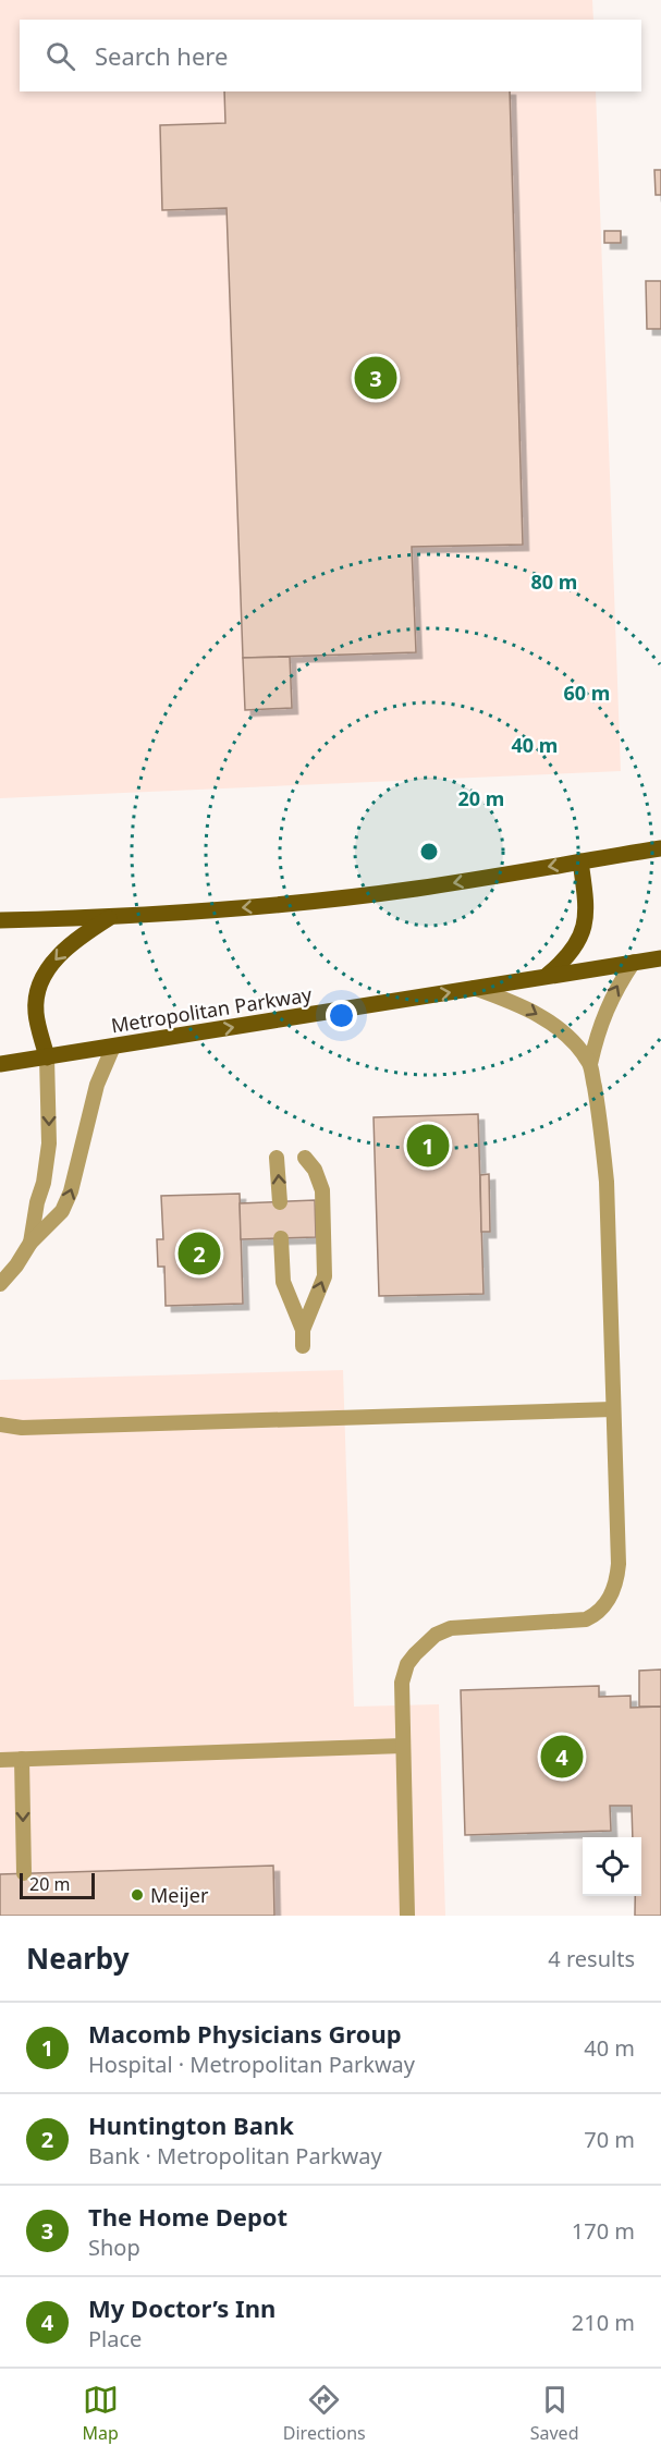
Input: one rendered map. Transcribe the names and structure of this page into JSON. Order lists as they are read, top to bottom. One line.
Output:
{"streets":{"main road":["Metropolitan Parkway"]},"places":["Meijer"],"scale_bar":"20 m","page":{"search":"Search here","pins":["3","1","2","4"],"scale":"20 m","heading":["Nearby","4 results"],"list":[{"mark":"1","name":"Macomb Physicians Group","note":"Hospital · Metropolitan Parkway","value":"40 m"},{"mark":"2","name":"Huntington Bank","note":"Bank · Metropolitan Parkway","value":"70 m"},{"mark":"3","name":"The Home Depot","note":"Shop","value":"170 m"},{"mark":"4","name":"My Doctor’s Inn","note":"Place","value":"210 m"}],"nav":["Map","Directions","Saved"]},"rings":["80 m","60 m","40 m","20 m"]}
